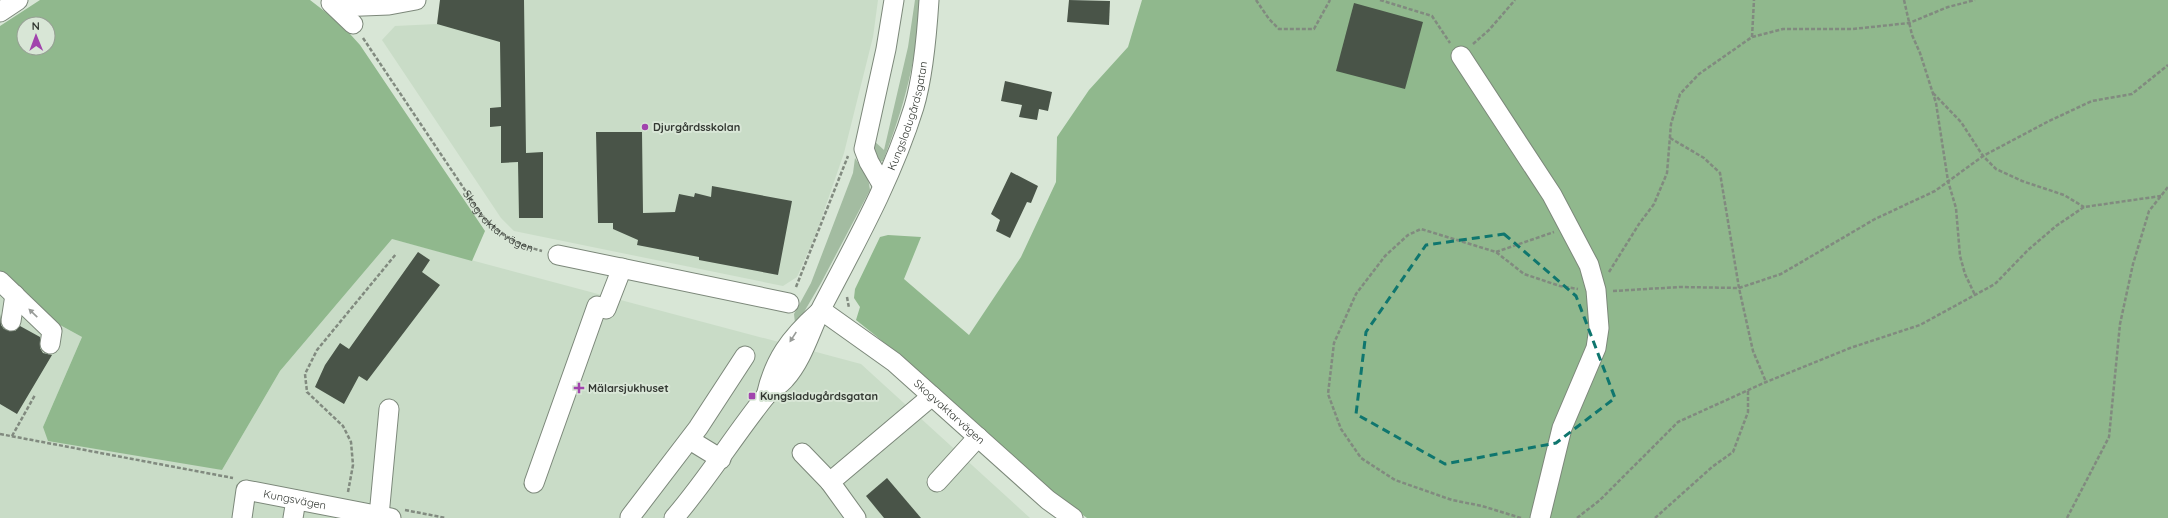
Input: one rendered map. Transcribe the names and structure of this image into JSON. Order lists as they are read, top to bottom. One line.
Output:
{"streets":{"street":["Kungsladugårdsgatan","Skogvaktarvägen","Kungsvägen"]},"crossings":[["Kungsladugårdsgatan","Skogvaktarvägen"]],"places":{"other":["Djurgårdsskolan"],"health":["Mälarsjukhuset"],"transit":["Kungsladugårdsgatan"]},"north":"top"}
